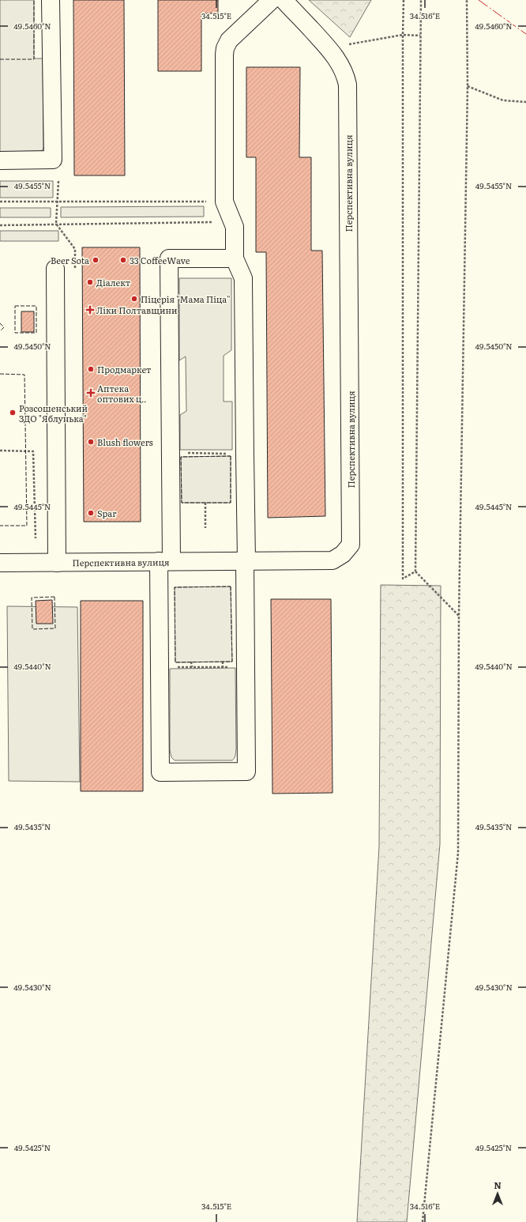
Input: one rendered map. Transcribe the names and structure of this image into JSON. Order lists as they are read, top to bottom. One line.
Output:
{"streets":{"street":["Перспективна вулиця"]},"places":{"other":["Beer Sota","33 CoffeeWave","Діалект","Піцерія \"Мама Піца\"","Продмаркет","Розсошенський ЗДО \"Яблунька\"","Blush flowers","Spar"],"health":["Ліки Полтавщини","Аптека оптових ц‥"]},"north":"top","coordinates":["34.515°E","34.516°E","49.5460°N","49.5455°N","49.5450°N","49.5445°N","49.5440°N","49.5435°N","49.5430°N","49.5425°N"]}
